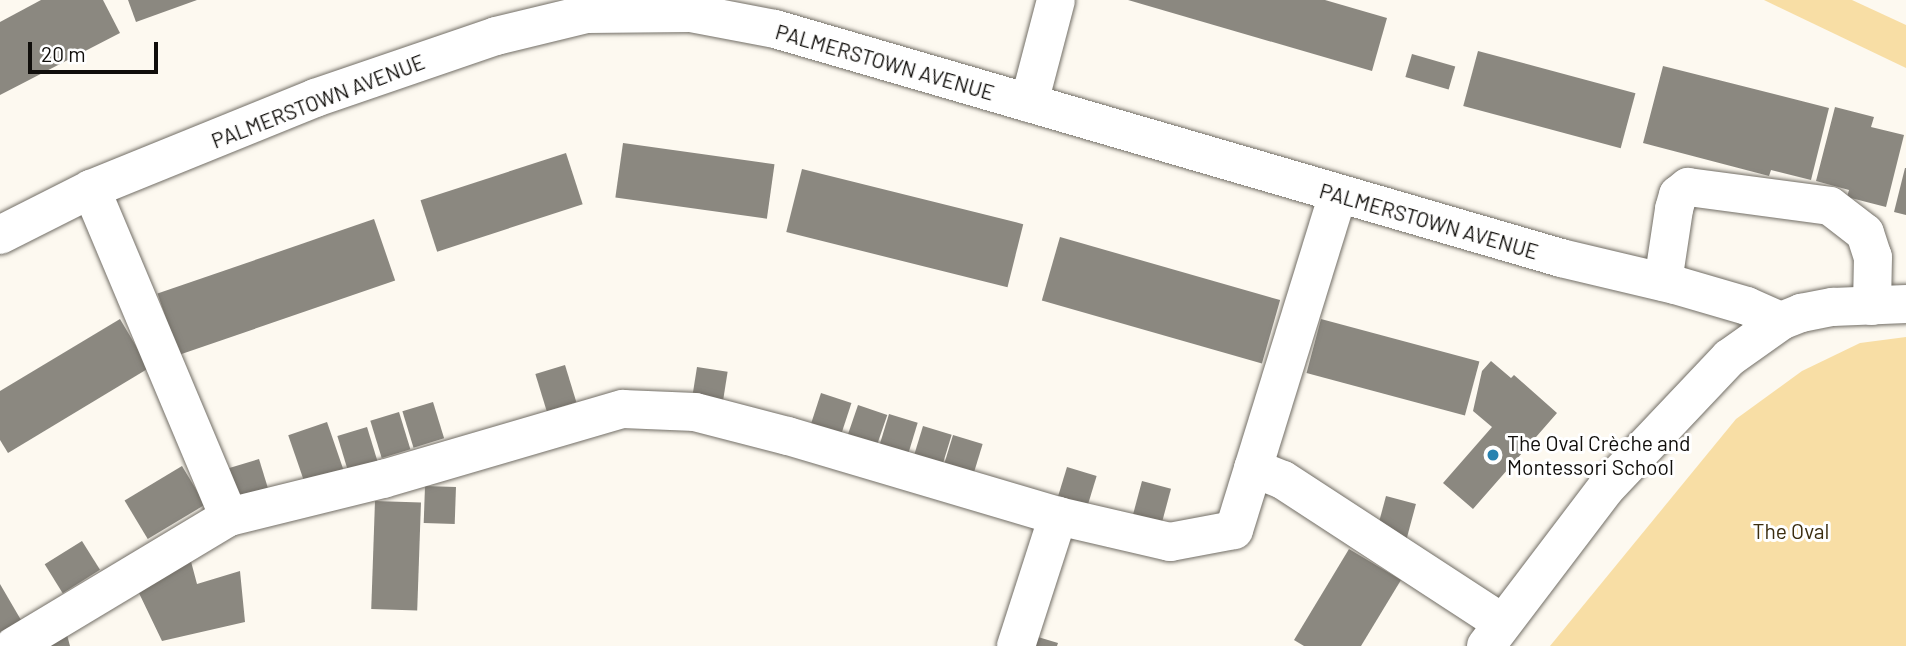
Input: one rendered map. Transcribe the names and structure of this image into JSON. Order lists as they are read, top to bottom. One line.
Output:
{"streets":{"street":["PALMERSTOWN AVENUE"]},"parks":["The Oval"],"places":["The Oval Crèche and Montessori School"],"scale_bar":"20 m"}
